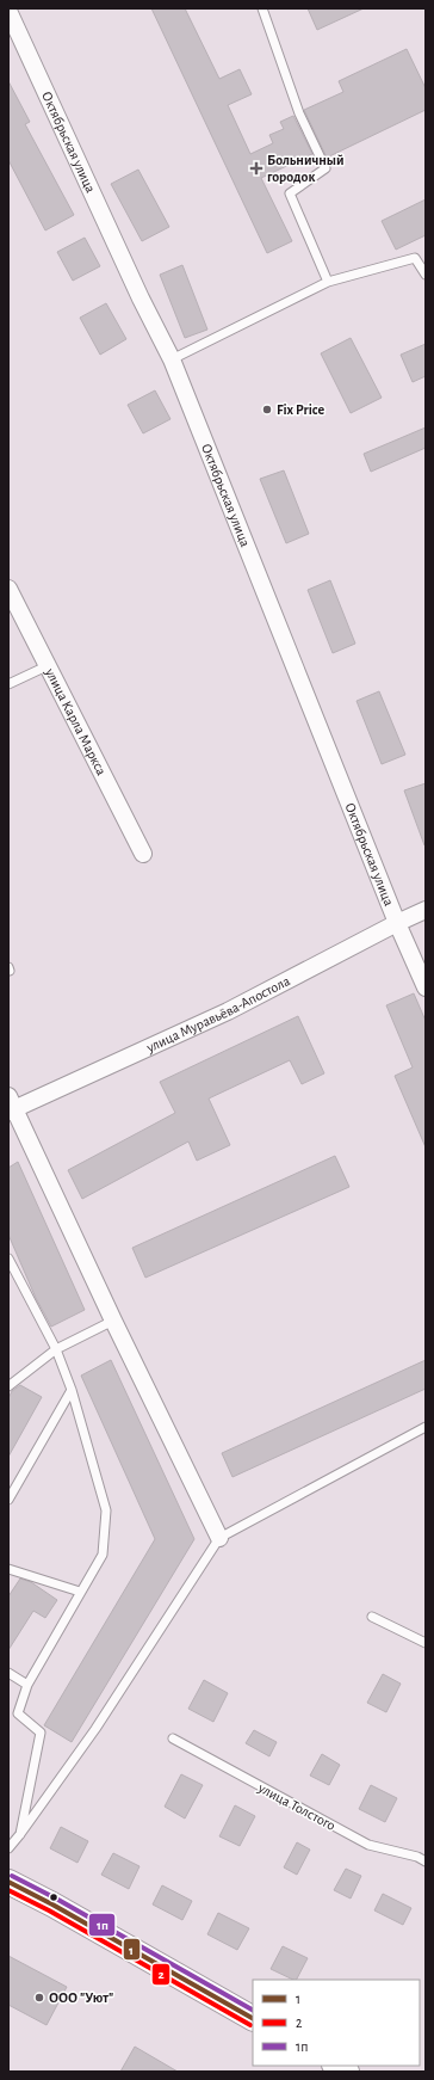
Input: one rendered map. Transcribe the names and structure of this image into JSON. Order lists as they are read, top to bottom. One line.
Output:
{"streets":{"street":["Октябрьская улица","улица Карла Маркса","улица Муравьёва-Апостола"],"lane":["улица Толстого"]},"crossings":[["Октябрьская улица","улица Муравьёва-Апостола"]],"places":{"health":["Больничный городок"],"other":["Fix Price","ООО \"Уют\""]},"lines":["transit line 1п","transit line 1","transit line 2"],"legend":["1","2","1п"]}
